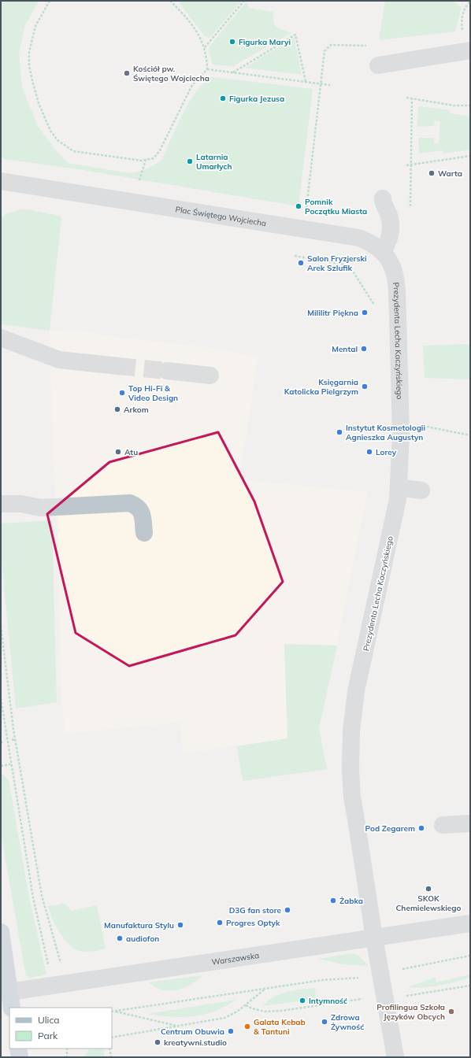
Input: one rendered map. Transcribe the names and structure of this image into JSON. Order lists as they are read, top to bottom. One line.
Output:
{"streets":{"street":["Plac Świętego Wojciecha","Prezydenta Lecha Kaczyńskiego","Warszawska"]},"crossings":[["Plac Świętego Wojciecha","Prezydenta Lecha Kaczyńskiego"],["Prezydenta Lecha Kaczyńskiego","Warszawska"]],"places":["Figurka Maryi","Kościół pw. Świętego Wojciecha","Figurka Jezusa","Latarnia Umarłych","Warta","Pomnik Początku Miasta","Salon Fryzjerski Arek Szlufik","Mililitr Piękna","Mental","Księgarnia Katolicka Pielgrzym","Top Hi-Fi & Video Design","Arkom","Instytut Kosmetologii Agnieszka Augustyn","Atu","Lorey","Pod Zegarem","SKOK Chemielewskiego","Żabka","D3G fan store","Progres Optyk","Manufaktura Stylu","audiofon","Intymność","Profilingua Szkoła Języków Obcych","Zdrowa Żywność","Galata Kebab & Tantuni","Centrum Obuwia","kreatywni.studio"],"legend":["Ulica","Park"]}
